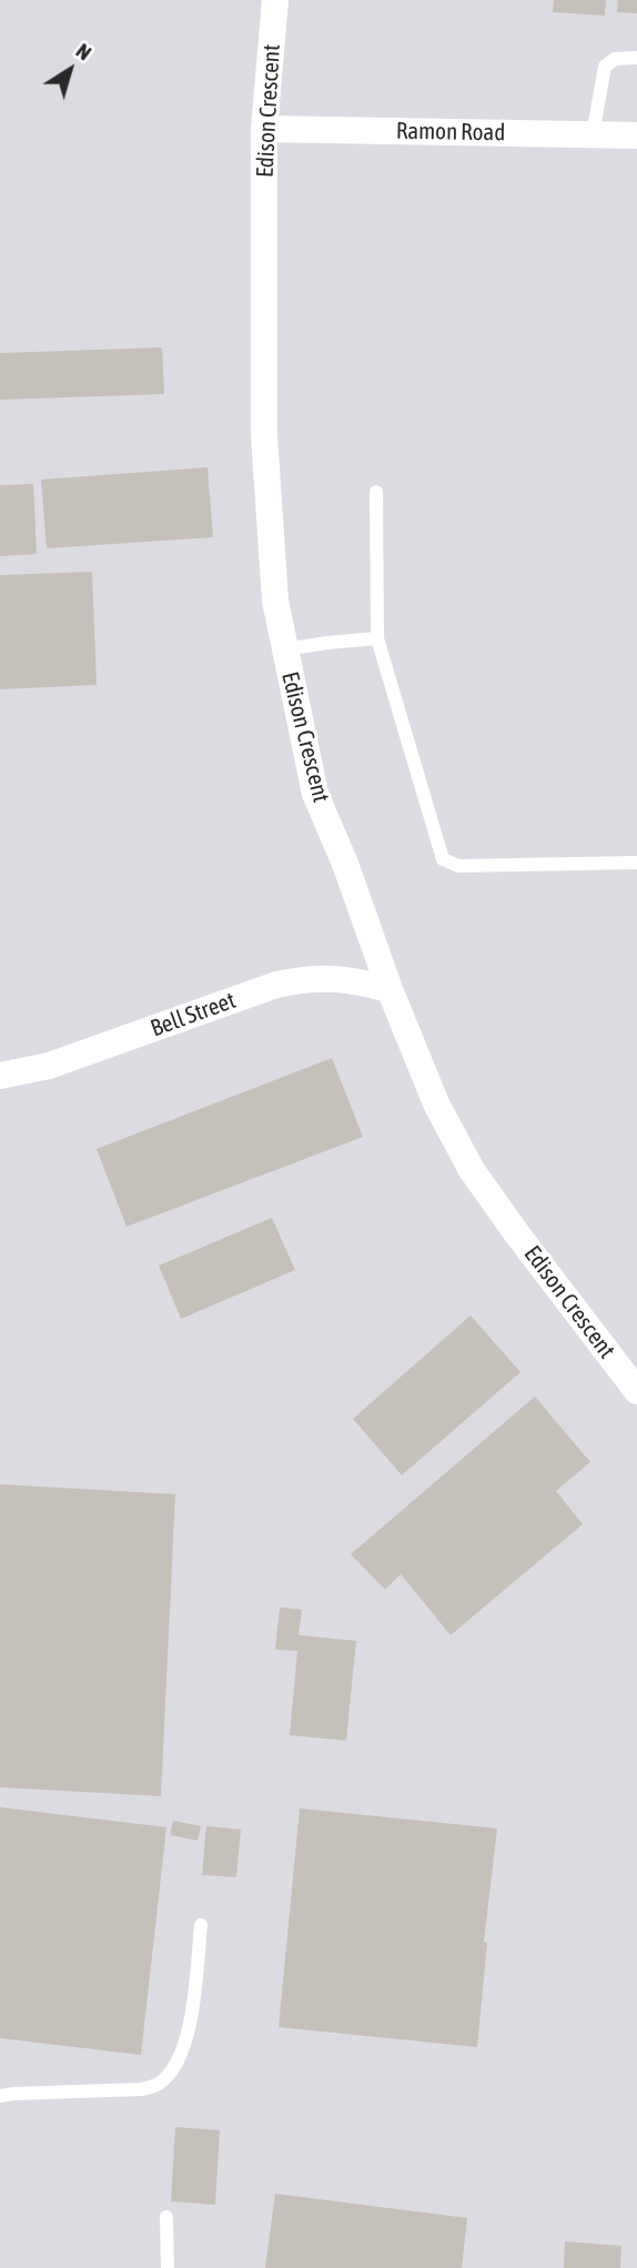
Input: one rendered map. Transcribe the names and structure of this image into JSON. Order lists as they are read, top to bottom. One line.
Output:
{"streets":{"street":["Edison Crescent","Ramon Road","Bell Street"]},"crossings":[["Edison Crescent","Ramon Road"],["Edison Crescent","Bell Street"]],"north":"top right"}
